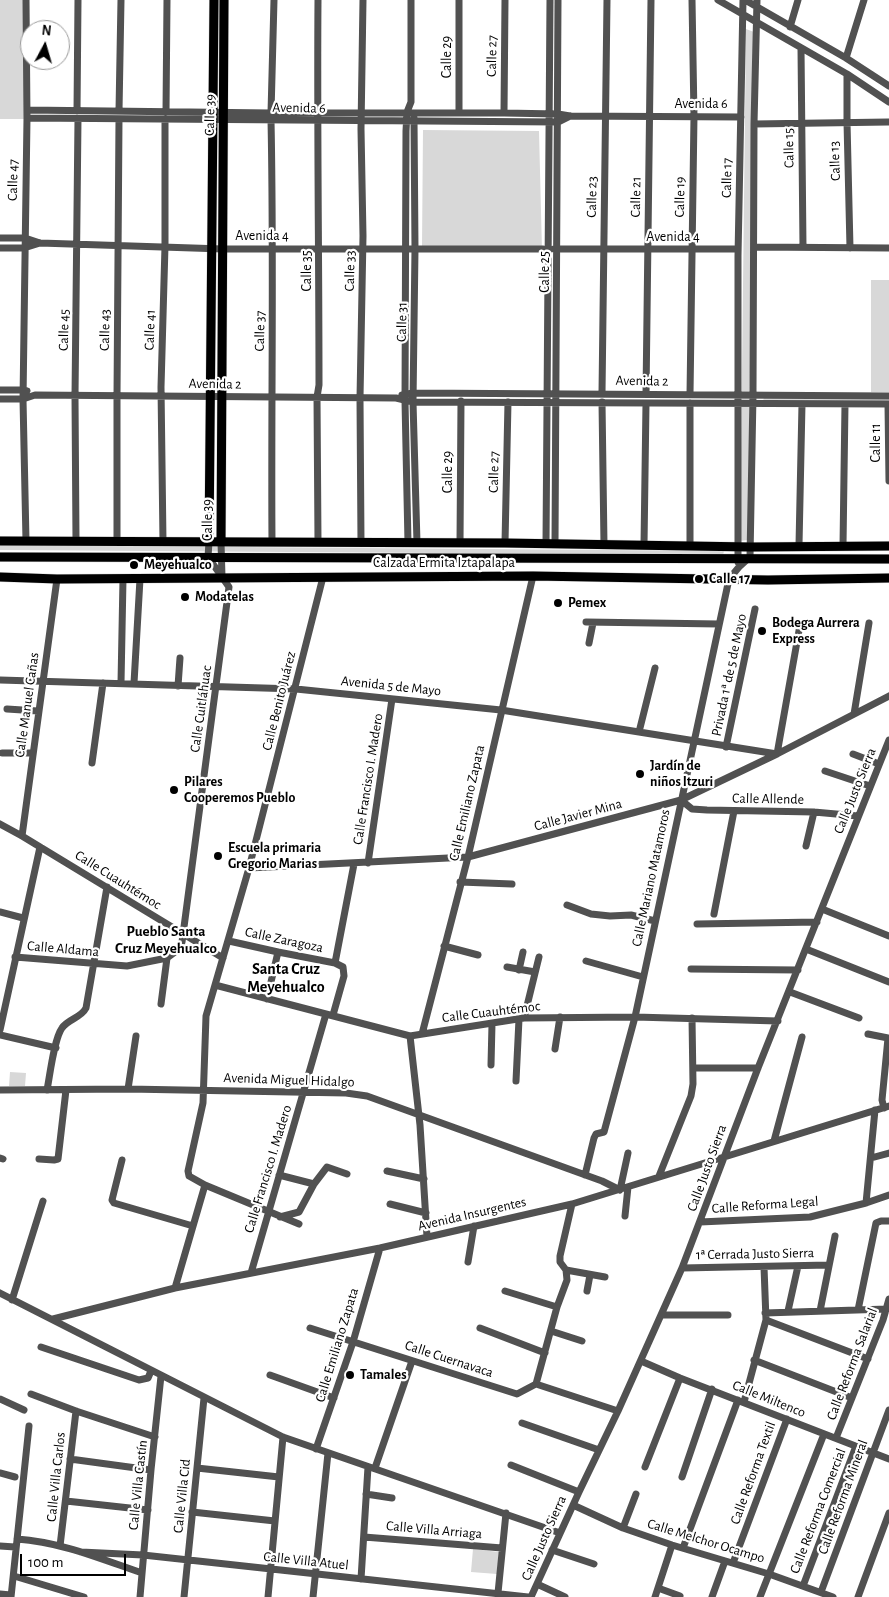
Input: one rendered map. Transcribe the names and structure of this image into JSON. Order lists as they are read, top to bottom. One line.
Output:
{"streets":{"main road":["Calle 39","Calzada Ermita Iztapalapa"],"street":["Calle 27","Calle 29","Avenida 6","Calle 15","Calle 13","Calle 17","Calle 47","Calle 23","Calle 21","Calle 19","Avenida 4","Calle 35","Calle 33","Calle 25","Calle 31","Calle 45","Calle 43","Calle 41","Calle 37","Avenida 2","Calle 11","Privada 1ª de 5 de Mayo","Avenida 5 de Mayo","Calle Benito Juárez","Calle Manuel Cañas","Calle Cuitláhuac","Calle Francisco I. Madero","Calle Justo Sierra","Calle Allende","Calle Emiliano Zapata","Calle Javier Mina","Calle Mariano Matamoros","Calle Cuauhtémoc","Calle Zaragoza","Calle Aldama","Avenida Miguel Hidalgo","Calle Reforma Legal","Avenida Insurgentes","1ª Cerrada Justo Sierra","Calle Cuernavaca","Calle Reforma Salarial","Calle Miltenco","Calle Reforma Textil","Calle Villa Carlos","Calle Villa Castín","Calle Villa Cid","Calle Reforma Mineral","Calle Reforma Comercial","Calle Villa Arriaga","Calle Melchor Ocampo","Calle Villa Atuel"]},"crossings":[["Calle 27","Avenida 6"],["Calle 27","Avenida 2"],["Calle 27","Calzada Ermita Iztapalapa"],["Calle 29","Avenida 6"],["Calle 29","Avenida 2"],["Calle 29","Calzada Ermita Iztapalapa"],["Avenida 6","Calle 39"],["Avenida 6","Calle 17"],["Avenida 6","Calle 47"],["Avenida 6","Calle 23"],["Avenida 6","Calle 21"],["Avenida 6","Calle 19"],["Avenida 6","Calle 35"],["Avenida 6","Calle 33"],["Avenida 6","Calle 25"],["Avenida 6","Calle 31"],["Avenida 6","Calle 45"],["Avenida 6","Calle 43"],["Avenida 6","Calle 41"],["Avenida 6","Calle 37"],["Calle 39","Avenida 4"],["Calle 39","Avenida 2"],["Calle 39","Calzada Ermita Iztapalapa"],["Calle 39","Calle Cuitláhuac"],["Calle 17","Avenida 4"],["Calle 17","Avenida 2"],["Calle 17","Calzada Ermita Iztapalapa"],["Calle 47","Avenida 4"],["Calle 47","Avenida 2"],["Calle 47","Calzada Ermita Iztapalapa"],["Calle 23","Avenida 4"],["Calle 23","Avenida 2"],["Calle 21","Avenida 4"],["Calle 21","Avenida 2"],["Calle 19","Avenida 4"],["Calle 19","Avenida 2"],["Avenida 4","Calle 35"],["Avenida 4","Calle 33"],["Avenida 4","Calle 25"],["Avenida 4","Calle 31"],["Avenida 4","Calle 45"],["Avenida 4","Calle 43"],["Avenida 4","Calle 41"],["Avenida 4","Calle 37"],["Calle 35","Avenida 2"],["Calle 35","Calzada Ermita Iztapalapa"],["Calle 33","Avenida 2"],["Calle 33","Calzada Ermita Iztapalapa"],["Calle 25","Avenida 2"],["Calle 25","Calzada Ermita Iztapalapa"],["Calle 31","Avenida 2"],["Calle 31","Calzada Ermita Iztapalapa"],["Calle 45","Avenida 2"],["Calle 45","Calzada Ermita Iztapalapa"],["Calle 43","Avenida 2"],["Calle 43","Calzada Ermita Iztapalapa"],["Calle 41","Avenida 2"],["Calle 41","Calzada Ermita Iztapalapa"],["Calle 37","Avenida 2"],["Calle 37","Calzada Ermita Iztapalapa"],["Avenida 2","Calle 11"],["Calzada Ermita Iztapalapa","Calle Benito Juárez"],["Calzada Ermita Iztapalapa","Calle Manuel Cañas"],["Calzada Ermita Iztapalapa","Calle Cuitláhuac"],["Calzada Ermita Iztapalapa","Calle Emiliano Zapata"],["Calzada Ermita Iztapalapa","Calle Mariano Matamoros"],["Privada 1ª de 5 de Mayo","Avenida 5 de Mayo"],["Avenida 5 de Mayo","Calle Benito Juárez"],["Avenida 5 de Mayo","Calle Manuel Cañas"],["Avenida 5 de Mayo","Calle Cuitláhuac"],["Avenida 5 de Mayo","Calle Francisco I. Madero"],["Avenida 5 de Mayo","Calle Emiliano Zapata"],["Avenida 5 de Mayo","Calle Javier Mina"],["Avenida 5 de Mayo","Calle Mariano Matamoros"],["Calle Benito Juárez","Calle Francisco I. Madero"],["Calle Benito Juárez","Calle Javier Mina"],["Calle Benito Juárez","Calle Cuauhtémoc"],["Calle Benito Juárez","Calle Zaragoza"],["Calle Benito Juárez","Avenida Miguel Hidalgo"],["Calle Manuel Cañas","Calle Cuauhtémoc"],["Calle Cuitláhuac","Calle Cuauhtémoc"],["Calle Francisco I. Madero","Calle Javier Mina"],["Calle Francisco I. Madero","Calle Cuauhtémoc"],["Calle Francisco I. Madero","Calle Zaragoza"],["Calle Francisco I. Madero","Avenida Miguel Hidalgo"],["Calle Francisco I. Madero","Avenida Insurgentes"],["Calle Justo Sierra","Calle Allende"],["Calle Justo Sierra","Calle Cuauhtémoc"],["Calle Justo Sierra","Calle Reforma Legal"],["Calle Justo Sierra","Avenida Insurgentes"],["Calle Justo Sierra","1ª Cerrada Justo Sierra"],["Calle Justo Sierra","Calle Miltenco"],["Calle Justo Sierra","Calle Melchor Ocampo"],["Calle Justo Sierra","Calle Villa Atuel"],["Calle Allende","Calle Javier Mina"],["Calle Allende","Calle Mariano Matamoros"],["Calle Emiliano Zapata","Calle Javier Mina"],["Calle Emiliano Zapata","Calle Cuauhtémoc"],["Calle Emiliano Zapata","Avenida Insurgentes"],["Calle Emiliano Zapata","Calle Cuernavaca"],["Calle Javier Mina","Calle Mariano Matamoros"],["Calle Mariano Matamoros","Calle Cuauhtémoc"],["Calle Mariano Matamoros","Avenida Miguel Hidalgo"],["Avenida Miguel Hidalgo","Avenida Insurgentes"],["Calle Reforma Salarial","Calle Miltenco"],["Calle Miltenco","Calle Reforma Textil"],["Calle Miltenco","Calle Reforma Mineral"],["Calle Miltenco","Calle Reforma Comercial"],["Calle Reforma Textil","Calle Melchor Ocampo"],["Calle Villa Castín","Calle Villa Atuel"],["Calle Villa Cid","Calle Villa Atuel"],["Calle Reforma Mineral","Calle Melchor Ocampo"],["Calle Reforma Comercial","Calle Melchor Ocampo"]],"districts":["Pueblo Santa Cruz Meyehualco","Santa Cruz Meyehualco"],"places":["Meyehualco","Calle 17","Modatelas","Pemex","Bodega Aurrera Express","Jardín de niños Itzuri","Pilares Cooperemos Pueblo","Escuela primaria Gregorio Marias","Tamales"],"scale_bar":"100 m","north":"top"}
